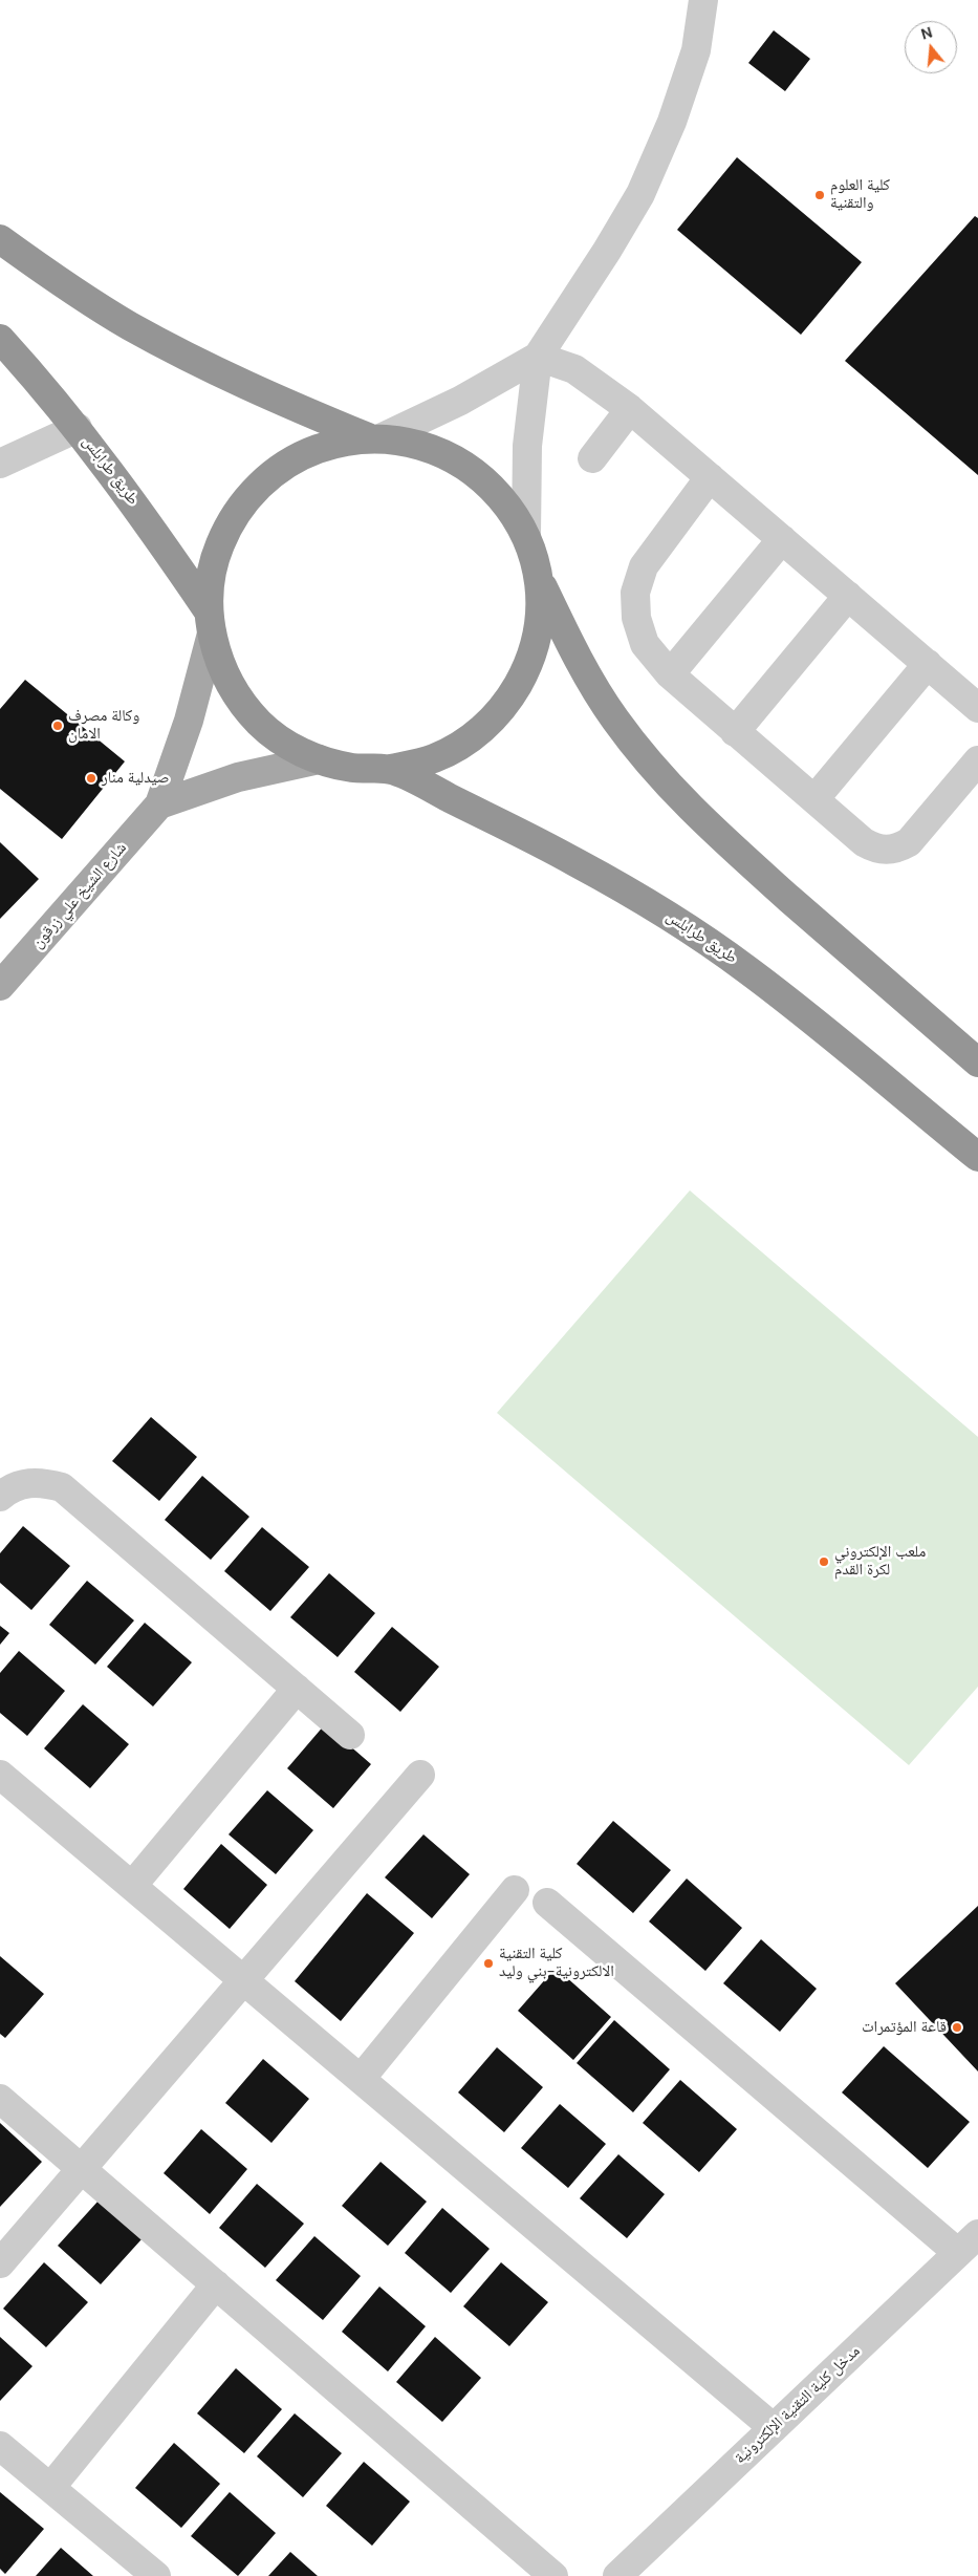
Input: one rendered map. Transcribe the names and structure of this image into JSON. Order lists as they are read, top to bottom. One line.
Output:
{"streets":{"highway":["طريق طرابلس"],"main road":["شارع الشيخ علي زرقون"],"street":["مدخل كلية التقنية الإلكترونية"]},"crossings":[["طريق طرابلس","شارع الشيخ علي زرقون"]],"places":["كلية العلوم والتقنية","وكالة مصرف الامان","صيدلية منار","ملعب الإلكتروني لكرة القدم","كلية التقنية الالكترونية-بني وليد","قاعة المؤتمرات"],"north":"top"}
